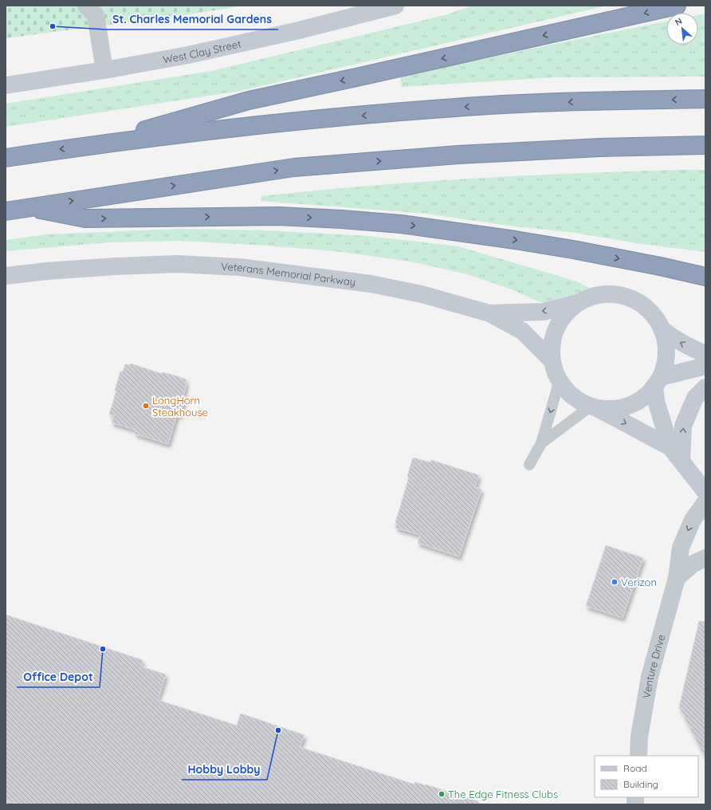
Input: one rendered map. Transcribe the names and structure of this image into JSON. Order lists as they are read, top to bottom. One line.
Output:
{"streets":{"main road":["West Clay Street","Veterans Memorial Parkway"],"street":["Venture Drive"]},"places":["St. Charles Memorial Gardens","LongHorn Steakhouse","Verizon","Office Depot","Hobby Lobby","The Edge Fitness Clubs"],"legend":["Road","Building"],"north":"top left"}
